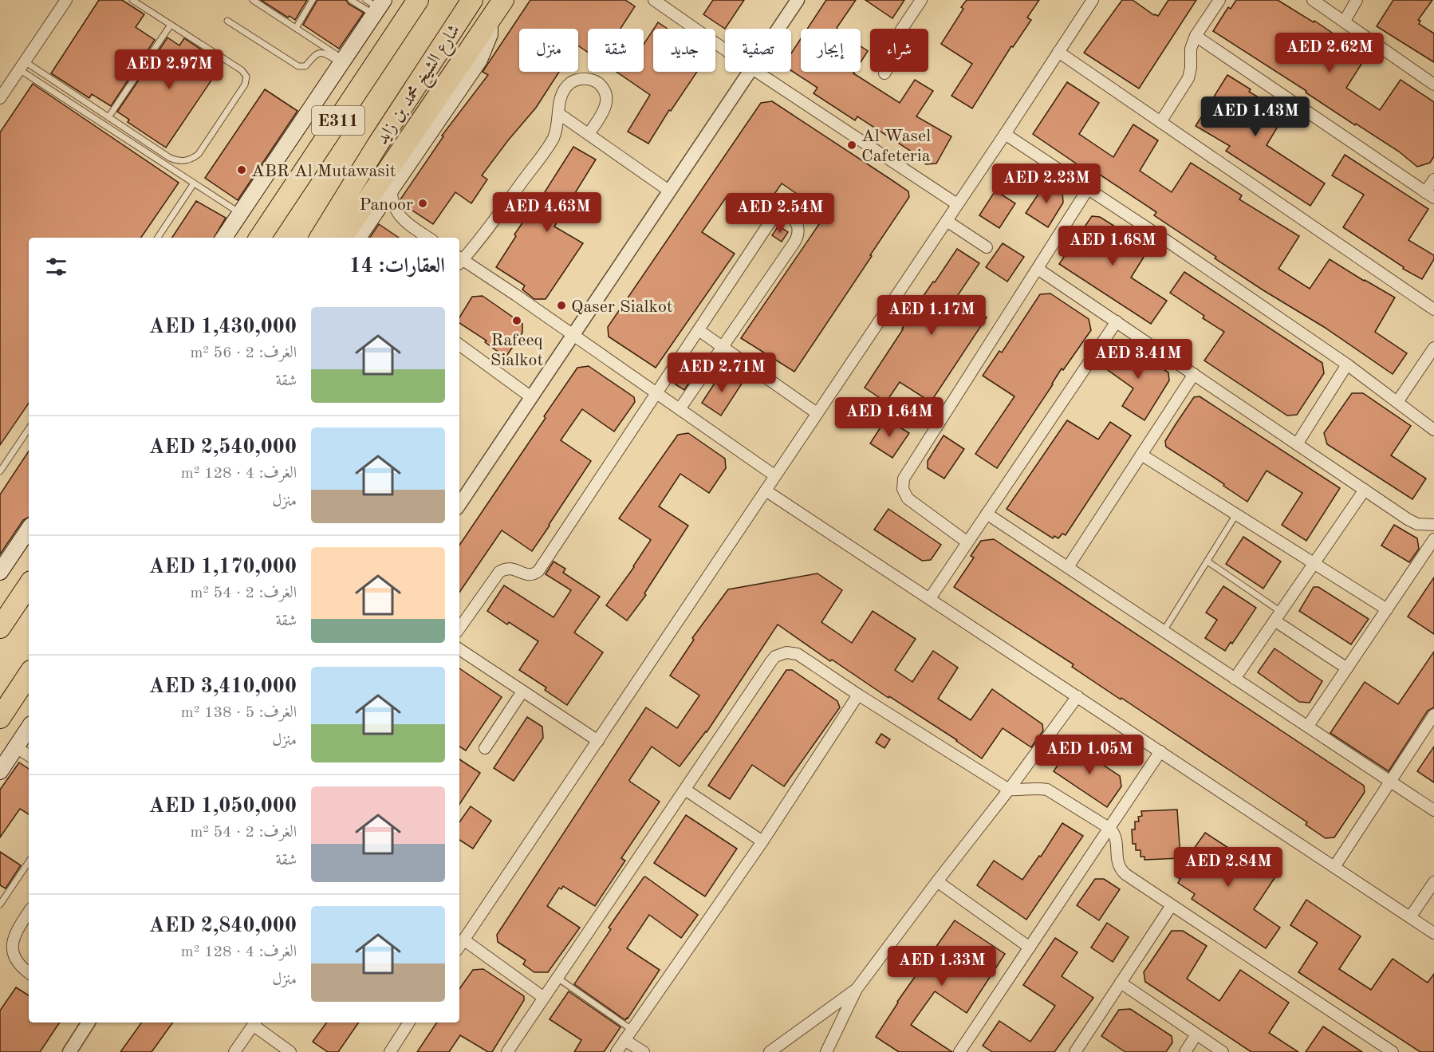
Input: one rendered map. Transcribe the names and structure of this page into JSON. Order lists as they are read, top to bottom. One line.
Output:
{"streets":{"highway":["شارع الشيخ محمد بن زايد","E311"]},"places":["Al Wasel Cafeteria","ABR Al Mutawasit","Panoor","Qaser Sialkot","Rafeeq Sialkot"],"page":{"chip":["شراء","إيجار","تصفية","جديد","شقة","منزل"],"price":["AED 2.62M","AED 2.97M","AED 1.43M","AED 2.23M","AED 4.63M","AED 2.54M","AED 1.68M","AED 1.17M","AED 3.41M","AED 2.71M","AED 1.64M","AED 1.05M","AED 2.84M","AED 1.33M"],"heading":"العقارات: 14","list":[{"name":"AED 1,430,000","note":"الغرف: 2 · 56 m² · شقة"},{"name":"AED 2,540,000","note":"الغرف: 4 · 128 m² · منزل"},{"name":"AED 1,170,000","note":"الغرف: 2 · 54 m² · شقة"},{"name":"AED 3,410,000","note":"الغرف: 5 · 138 m² · منزل"},{"name":"AED 1,050,000","note":"الغرف: 2 · 54 m² · شقة"},{"name":"AED 2,840,000","note":"الغرف: 4 · 128 m² · منزل"}]}}
